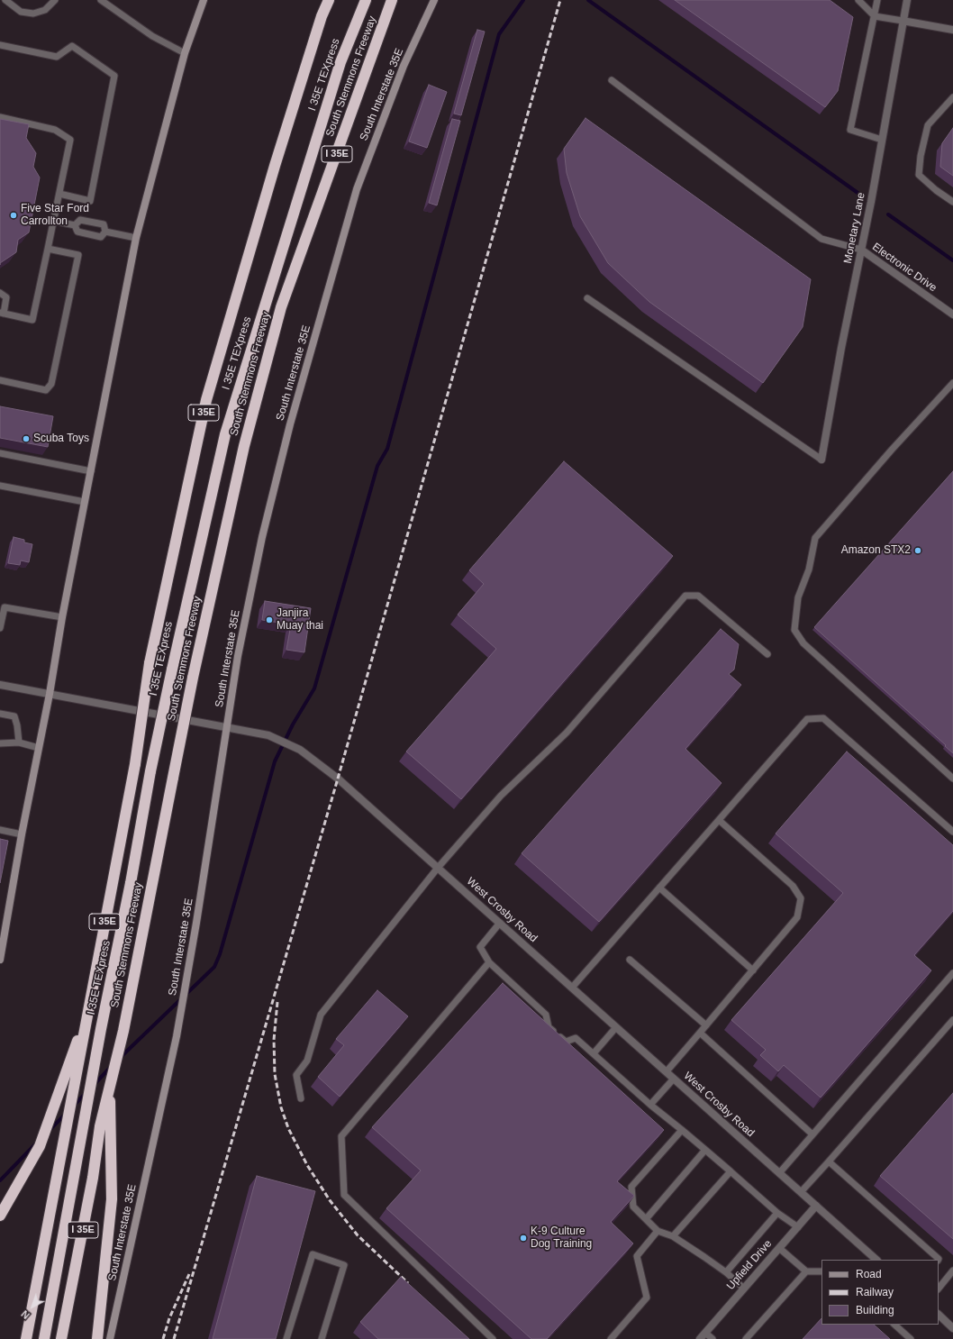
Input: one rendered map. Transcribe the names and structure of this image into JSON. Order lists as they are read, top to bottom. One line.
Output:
{"streets":{"highway":["I 35E TEXpress","South Stemmons Freeway","I 35E"],"main road":["South Interstate 35E"],"street":["Monetary Lane","Electronic Drive","West Crosby Road","Upfield Drive"]},"crossings":[["South Interstate 35E","West Crosby Road"],["Monetary Lane","Electronic Drive"],["West Crosby Road","Upfield Drive"]],"places":["Five Star Ford Carrollton","Scuba Toys","Amazon STX2","Janjira Muay thai","K-9 Culture Dog Training"],"legend":["Road","Railway","Building"],"north":"bottom left"}
